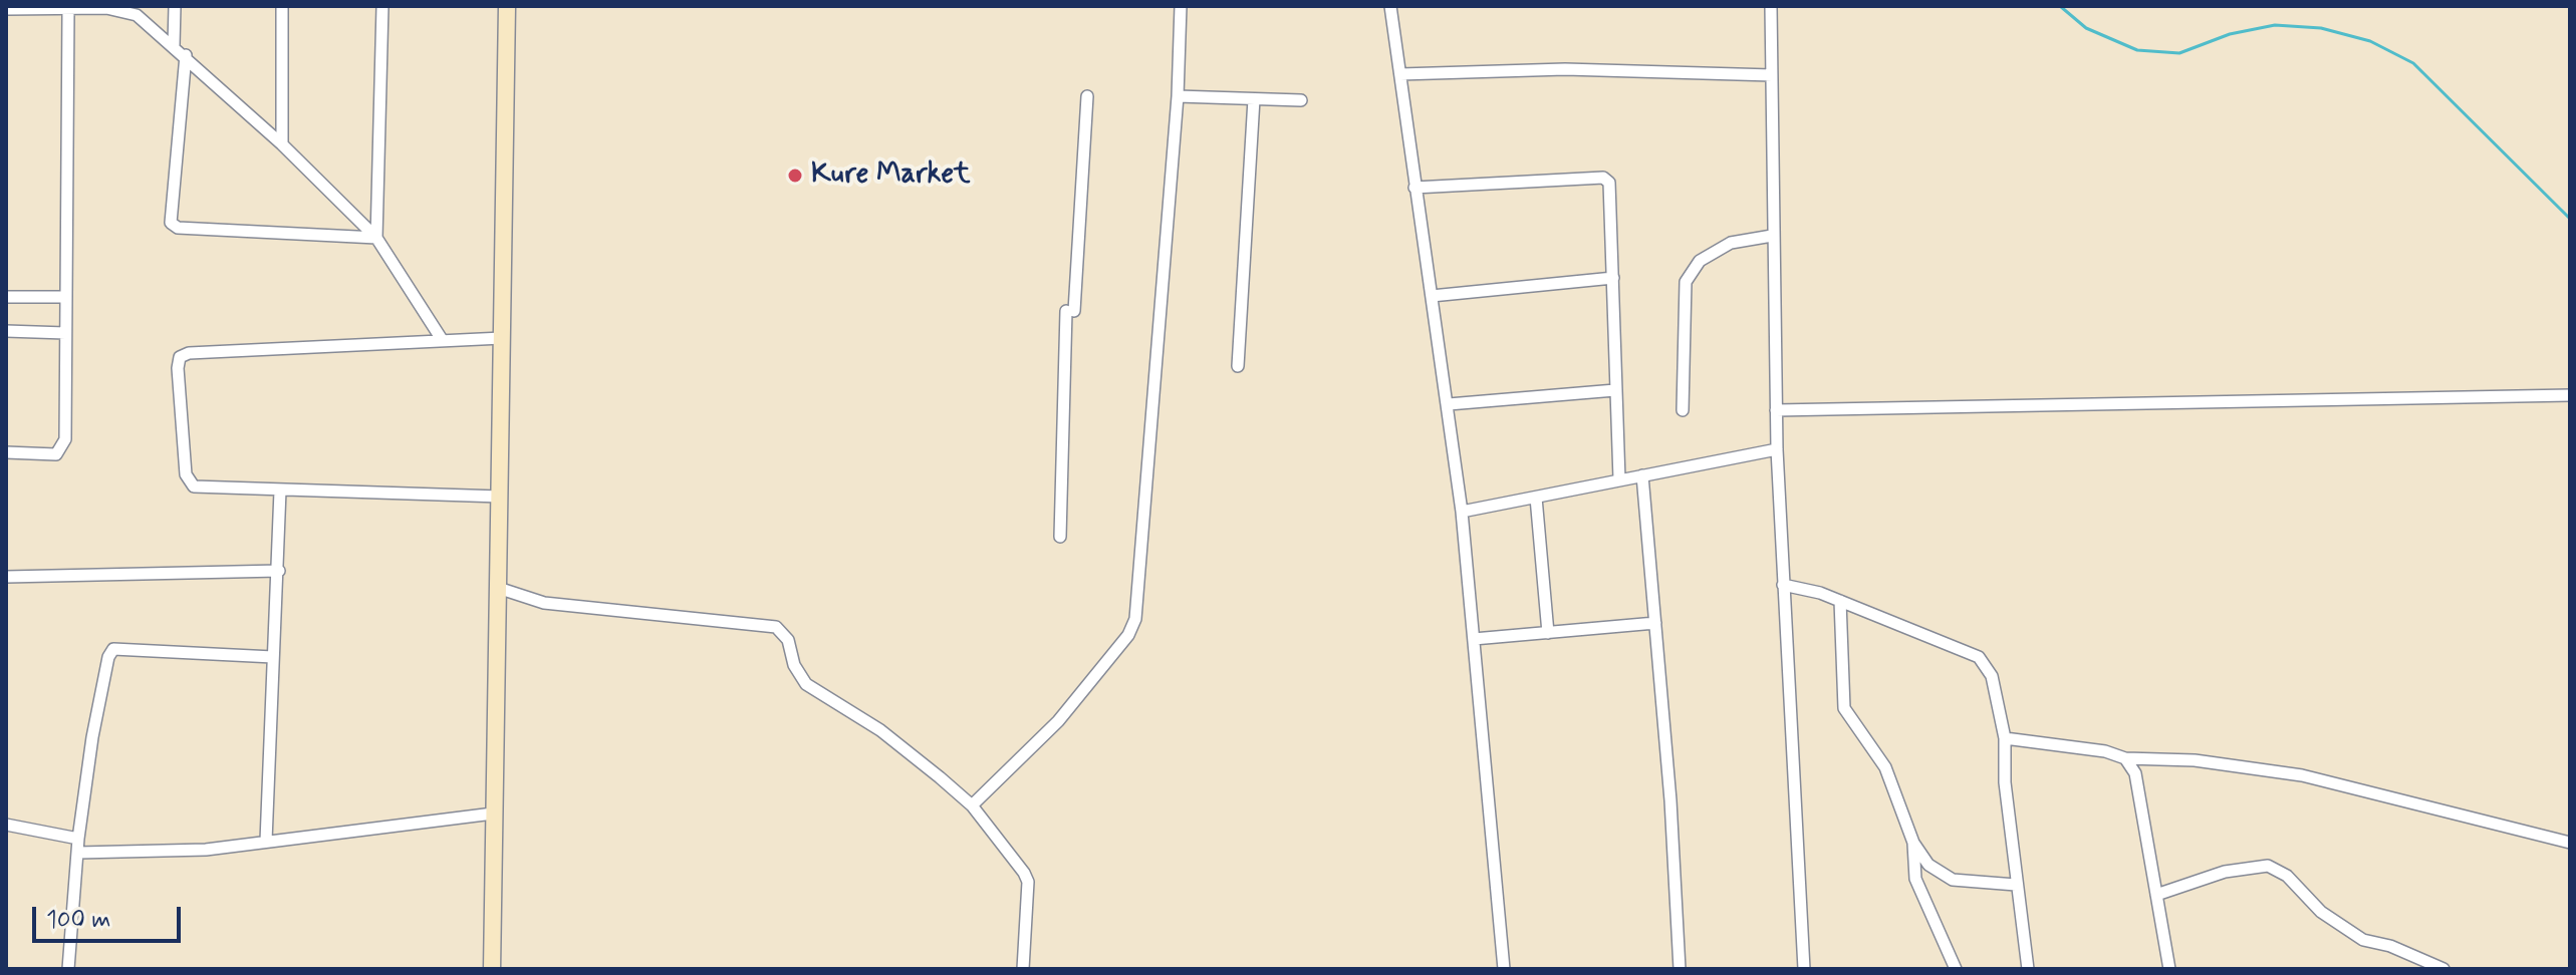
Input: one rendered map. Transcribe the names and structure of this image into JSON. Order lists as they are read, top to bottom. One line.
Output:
{"places":["Kure Market"],"scale_bar":"100 m"}
